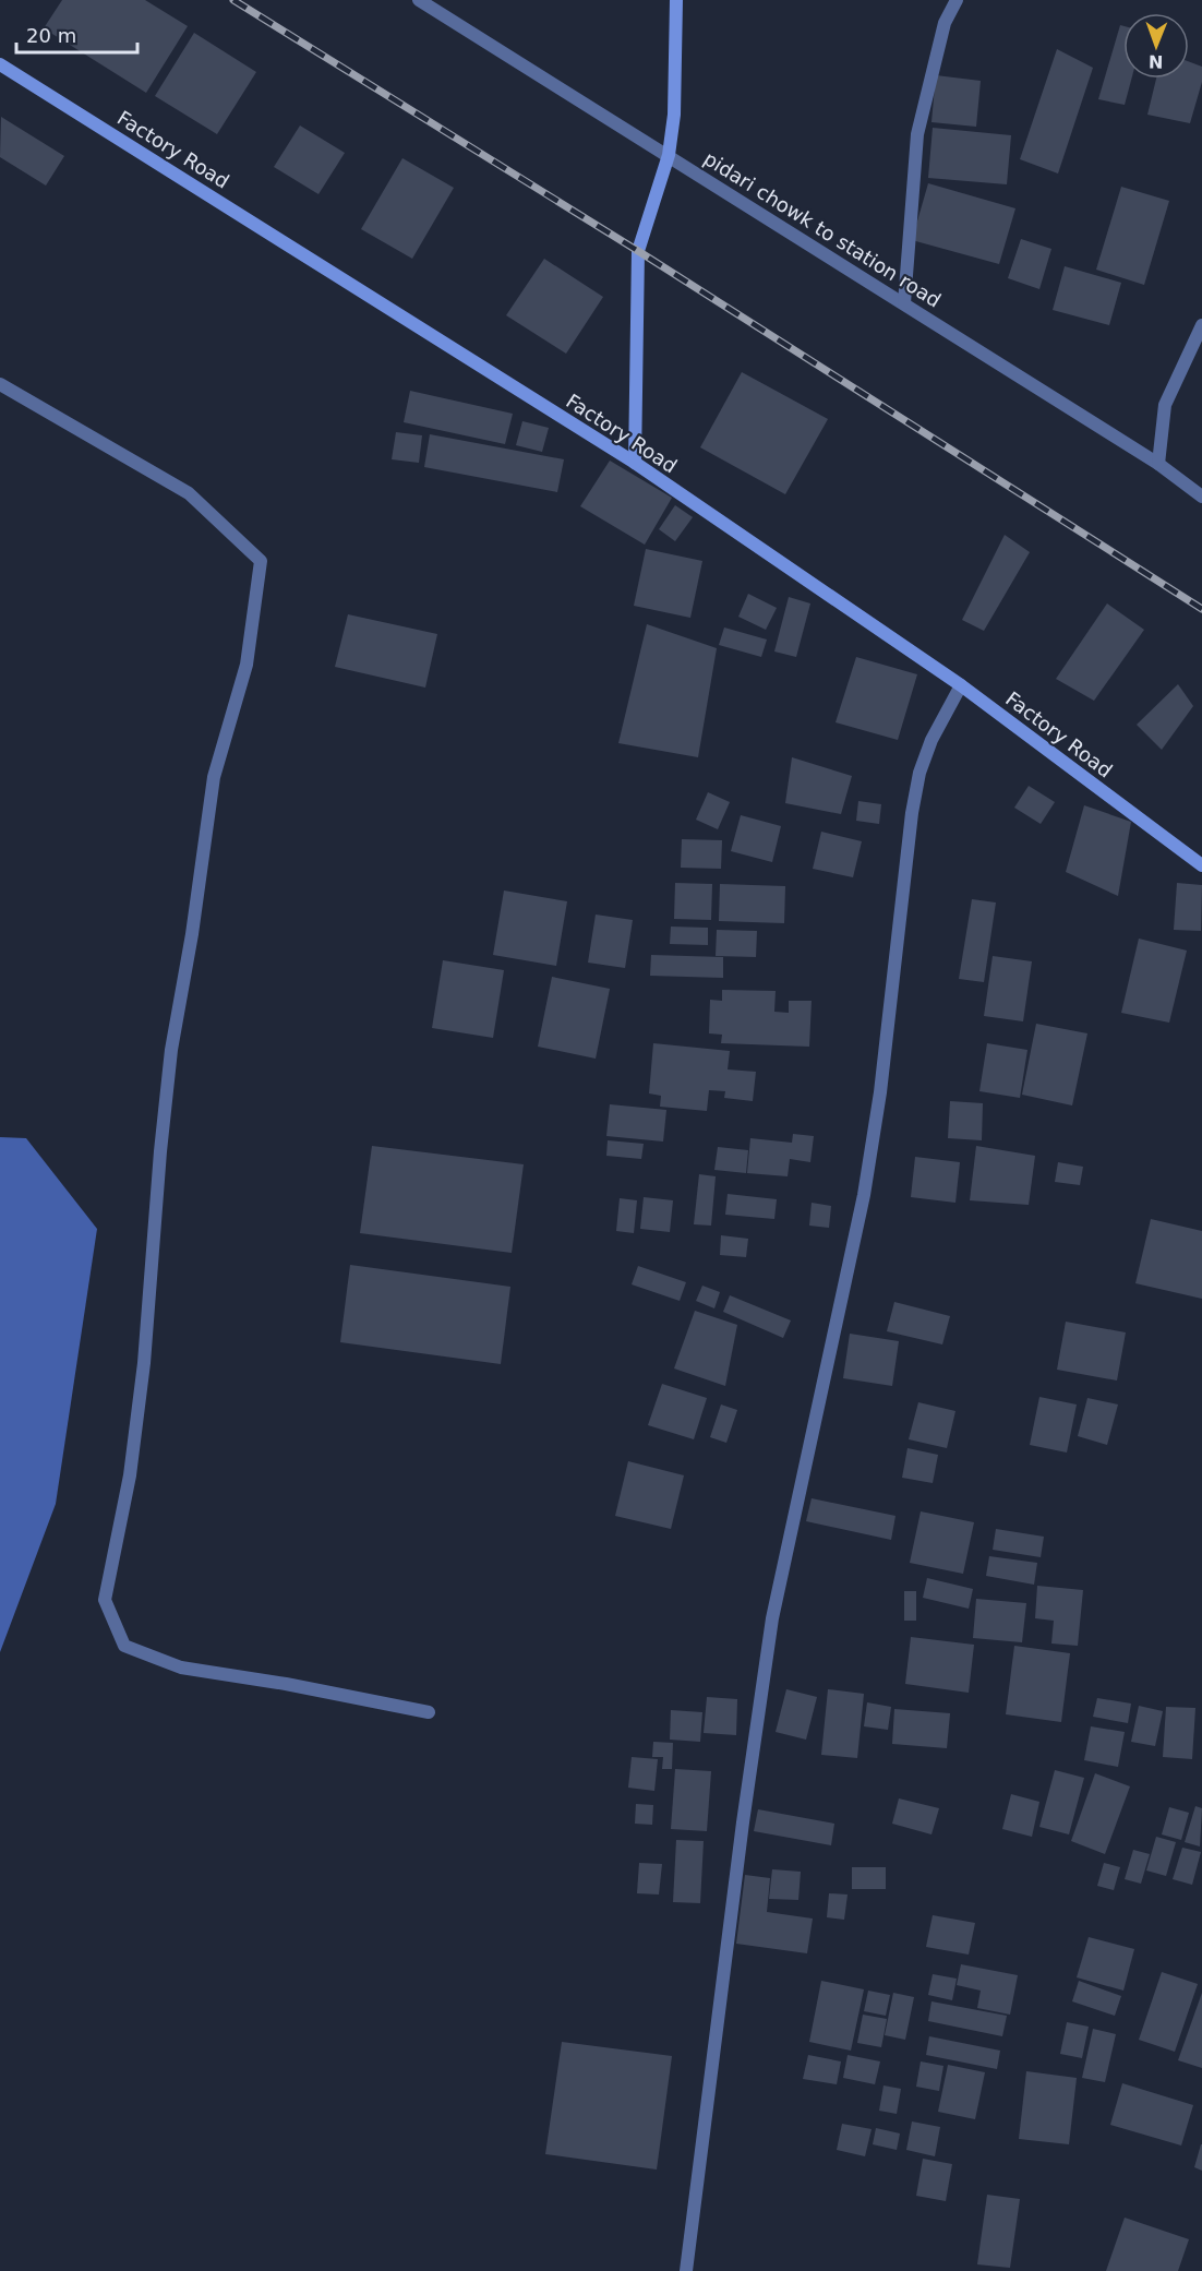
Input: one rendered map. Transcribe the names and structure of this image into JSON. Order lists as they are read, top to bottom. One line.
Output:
{"streets":{"main road":["Factory Road"],"street":["pidari chowk to station road"]},"scale_bar":"20 m","north":"bottom"}
